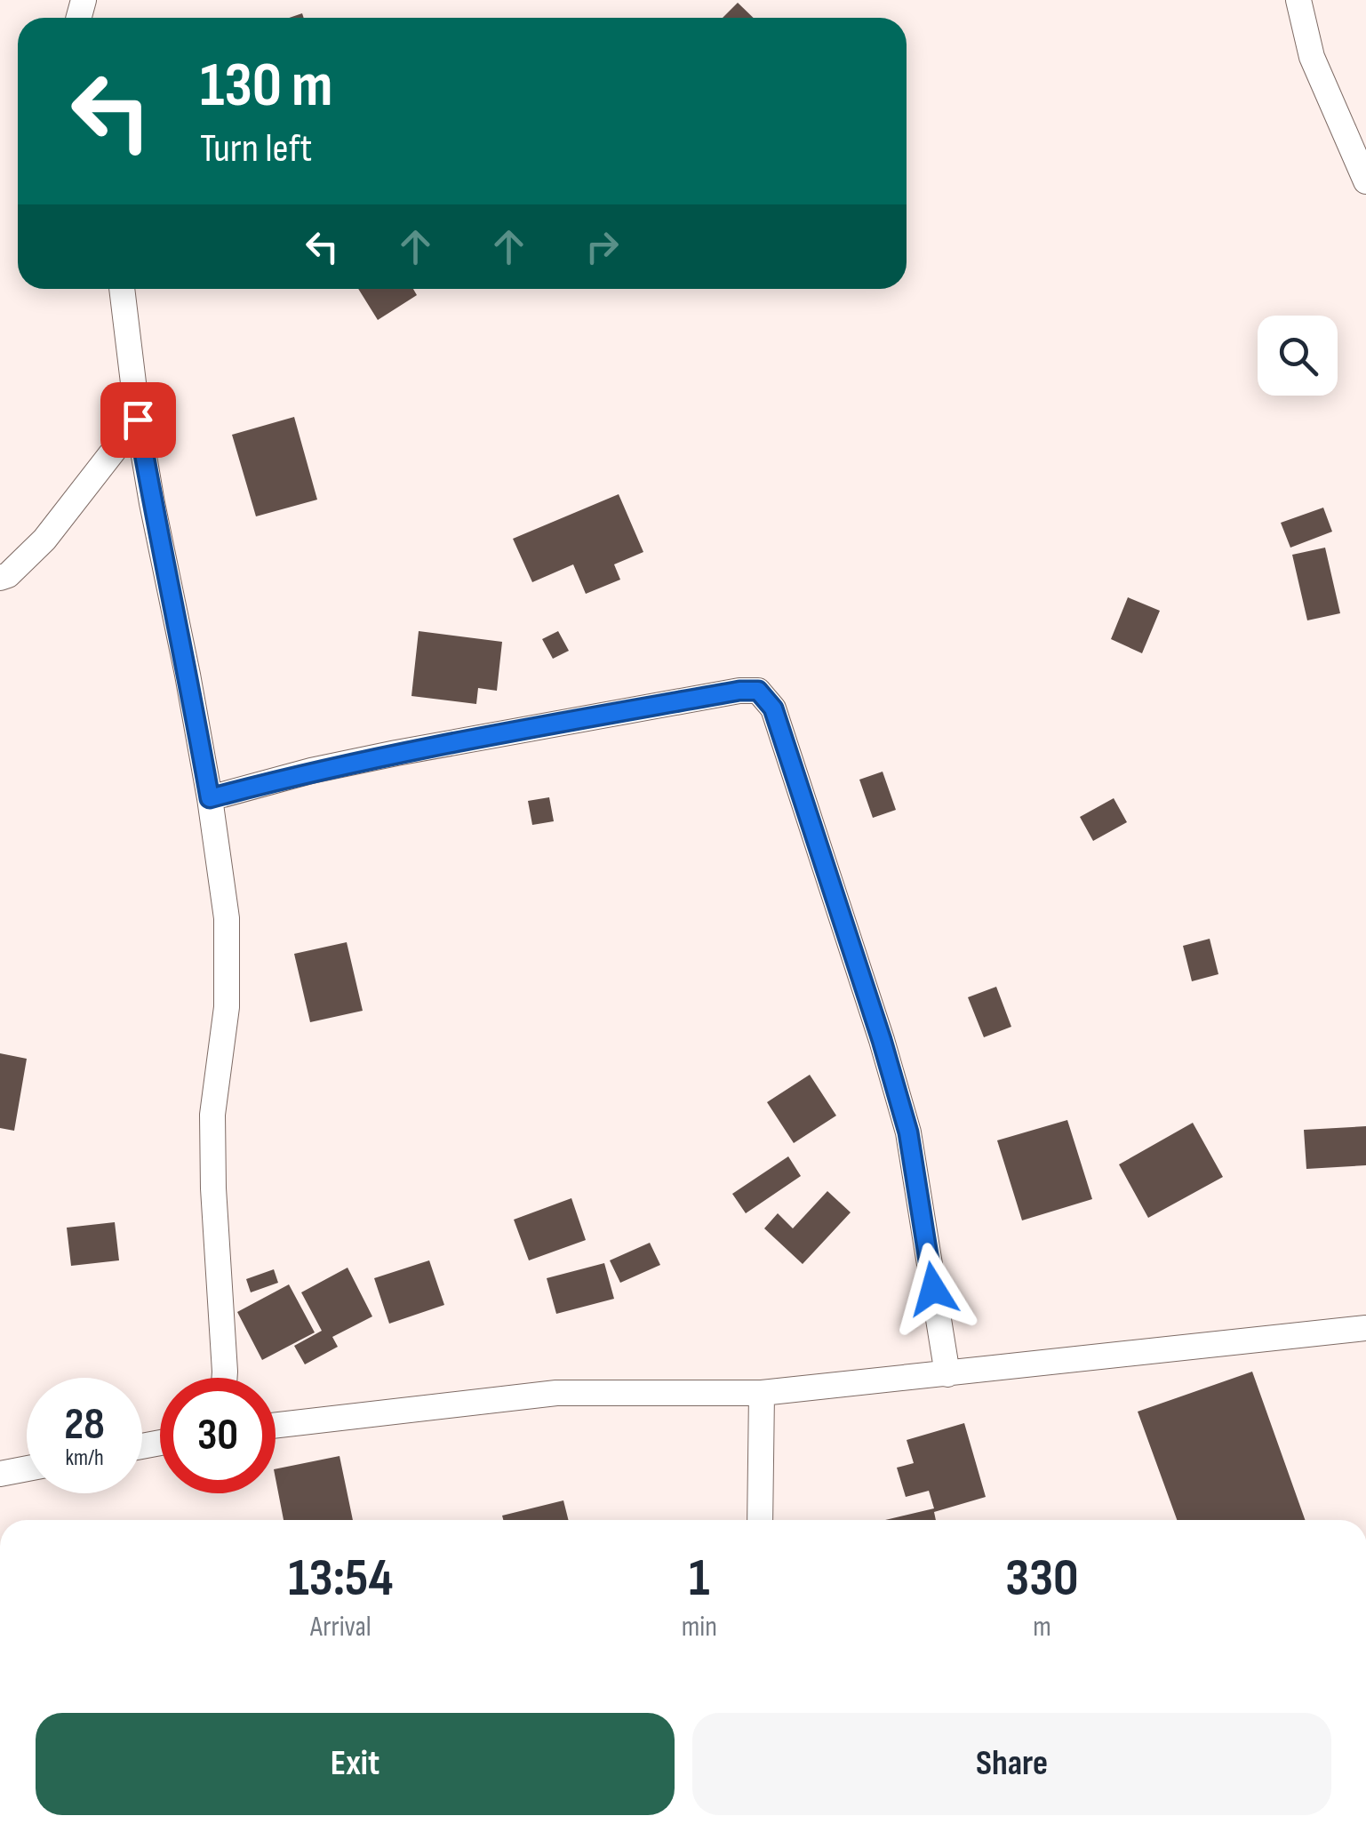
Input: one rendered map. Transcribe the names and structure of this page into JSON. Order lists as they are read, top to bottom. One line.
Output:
{"page":{"turn":["130 m","Turn left"],"speed":"28 km/h","limit":"30","eta":["13:54","Arrival","1","min","330","m"],"buttons":["Exit","Share"]}}
